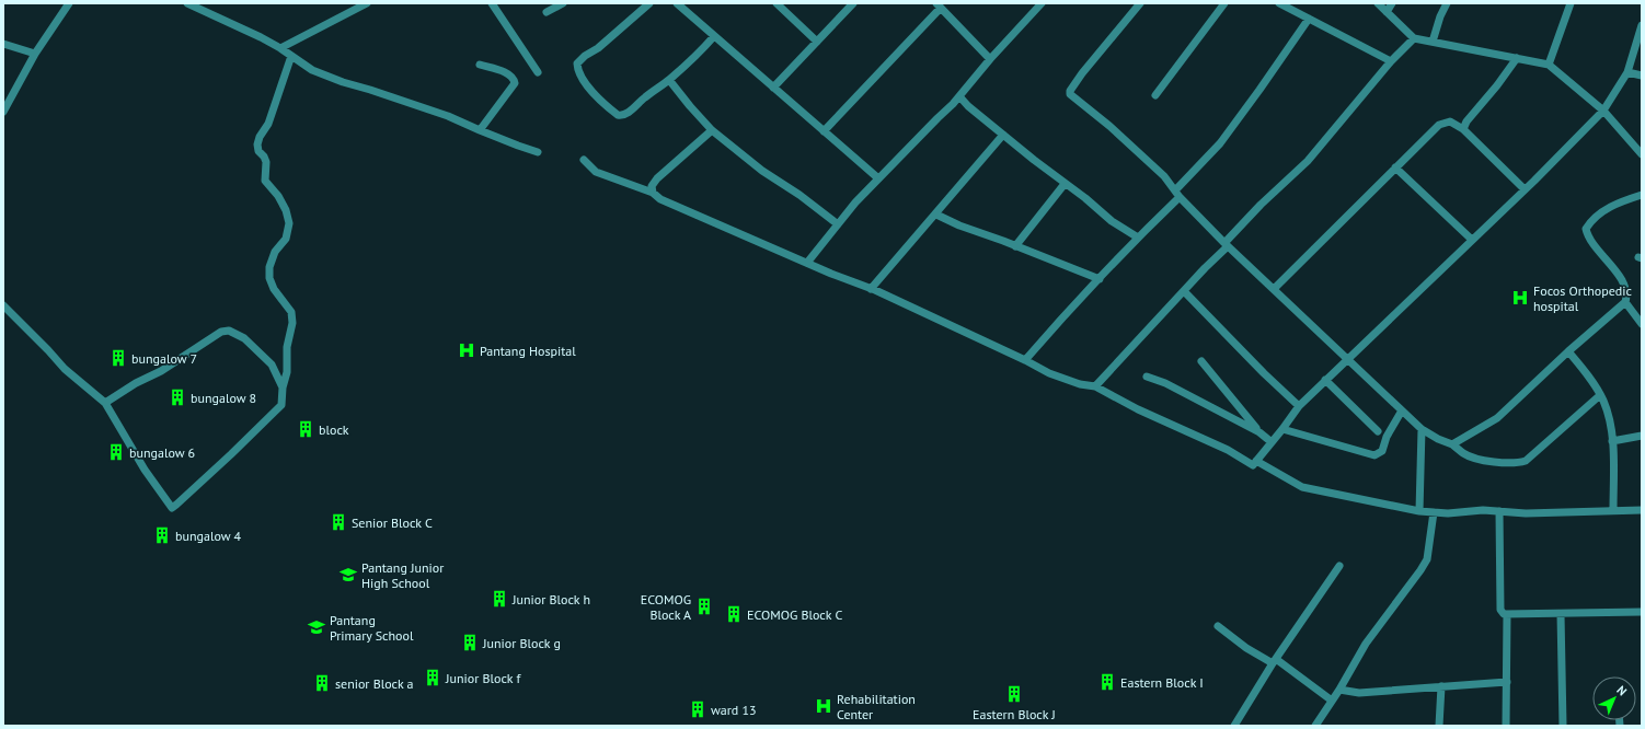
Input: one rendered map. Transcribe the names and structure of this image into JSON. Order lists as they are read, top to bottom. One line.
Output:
{"places":{"hospital":["Focos Orthopedic hospital","Pantang Hospital","Rehabilitation Center"],"building":["bungalow 7","bungalow 8","block","bungalow 6","Senior Block C","bungalow 4","Junior Block h","ECOMOG Block A","ECOMOG Block C","Junior Block g","Junior Block f","Eastern Block I","senior Block a","Eastern Block J","ward 13"],"school or university":["Pantang Junior High School","Pantang Primary School"]},"north":"top right"}
